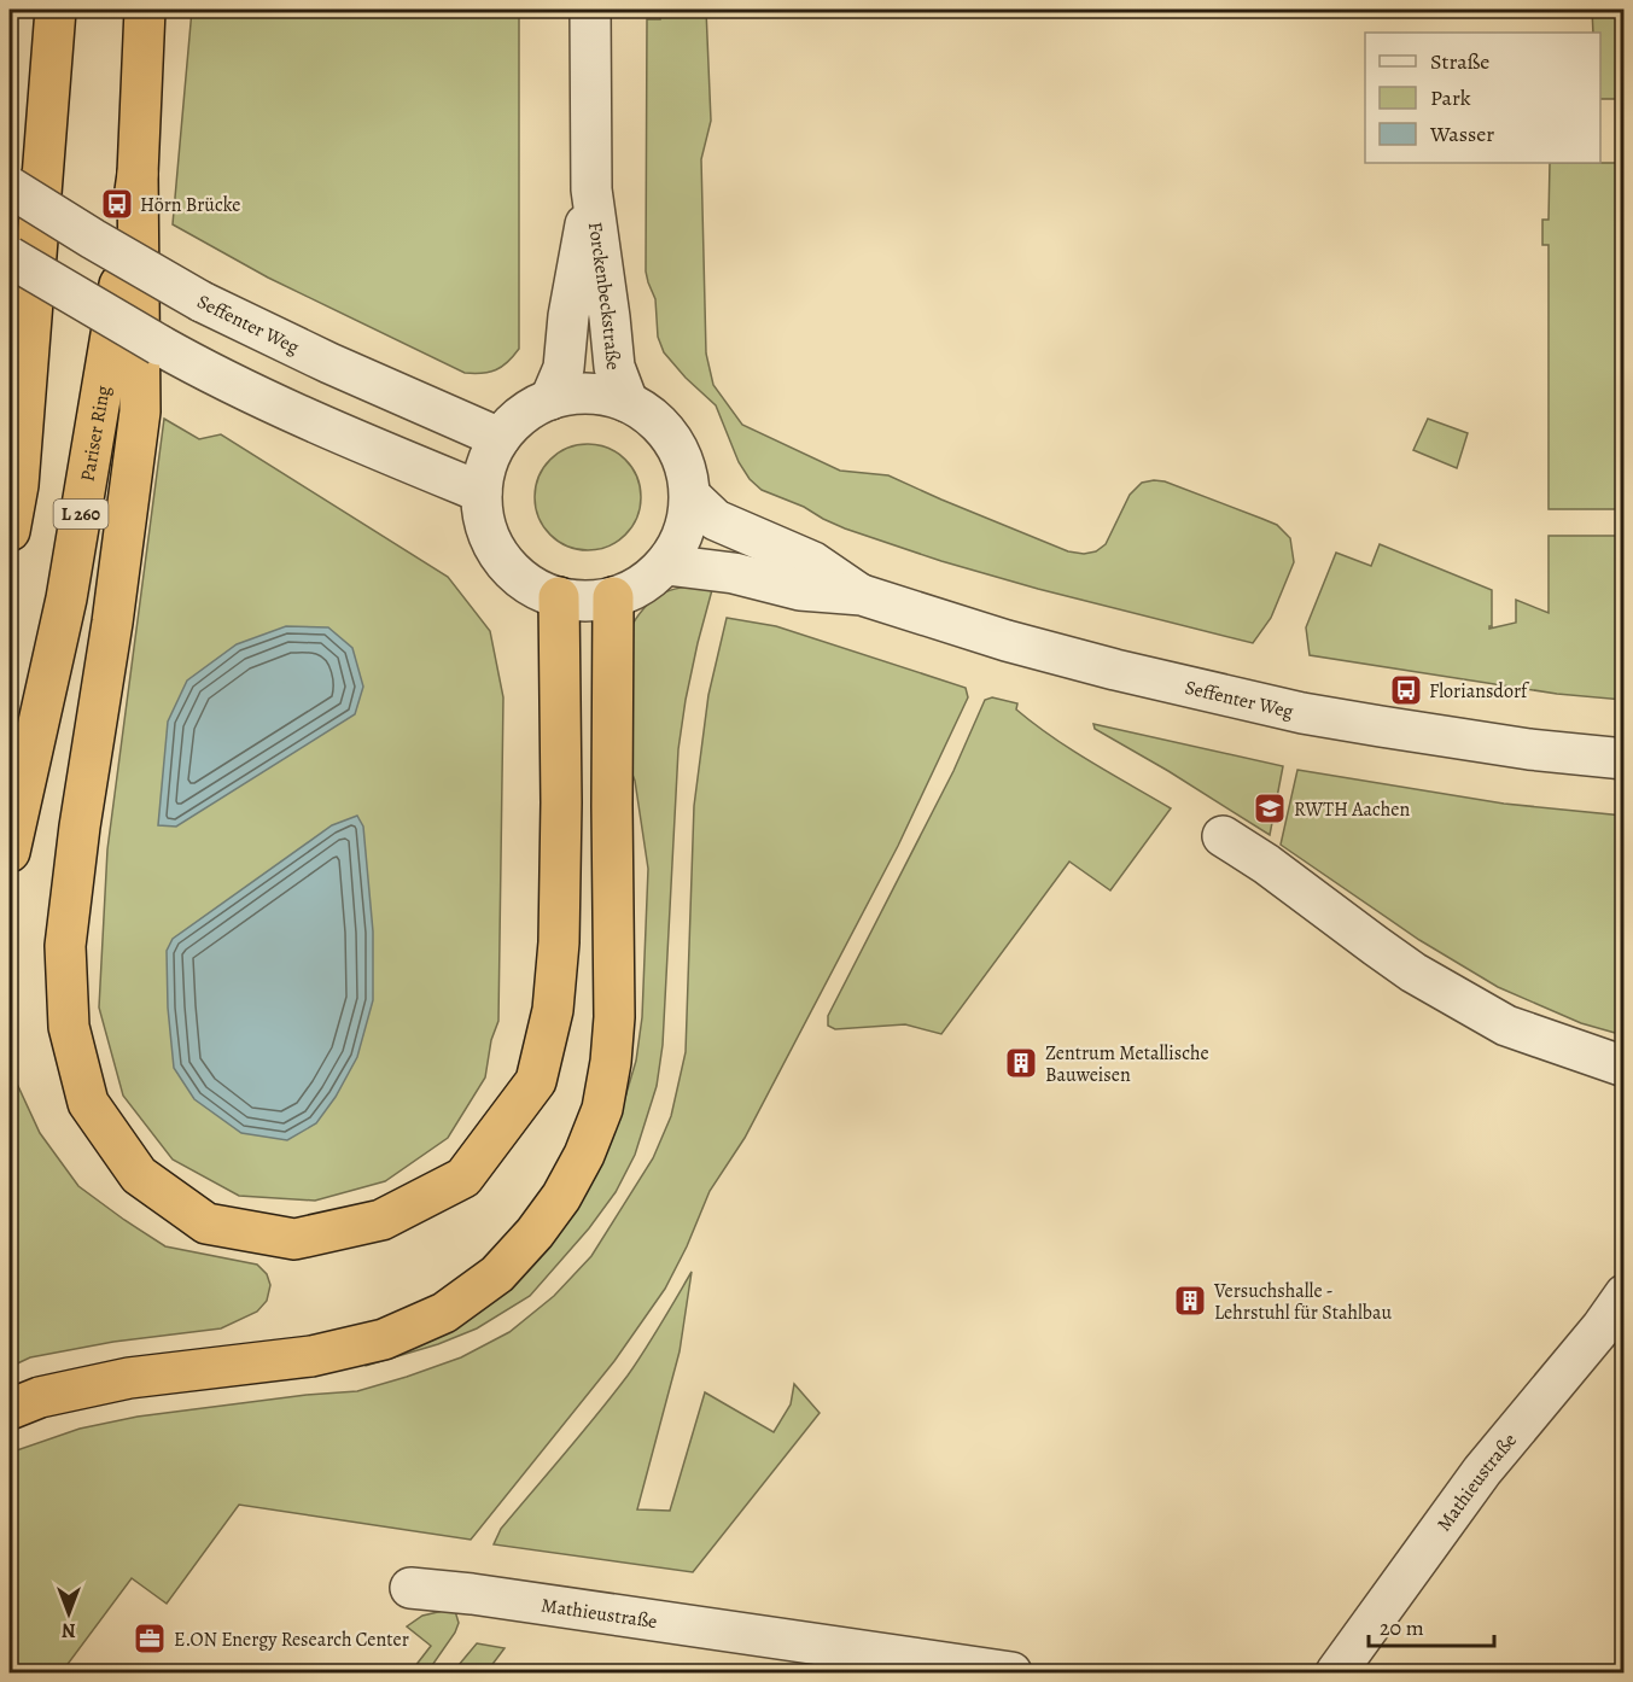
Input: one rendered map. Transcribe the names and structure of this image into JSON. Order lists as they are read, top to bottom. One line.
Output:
{"streets":{"highway":["Pariser Ring","L 260"],"street":["Forckenbeckstraße","Seffenter Weg","Mathieustraße"]},"crossings":[["Forckenbeckstraße","Seffenter Weg"]],"places":{"bus stop":["Hörn Brücke","Floriansdorf"],"school or university":["RWTH Aachen"],"building":["Zentrum Metallische Bauweisen","Versuchshalle - Lehrstuhl für Stahlbau"],"office":["E.ON Energy Research Center"]},"legend":["Straße","Park","Wasser"],"scale_bar":"20 m","north":"bottom"}
